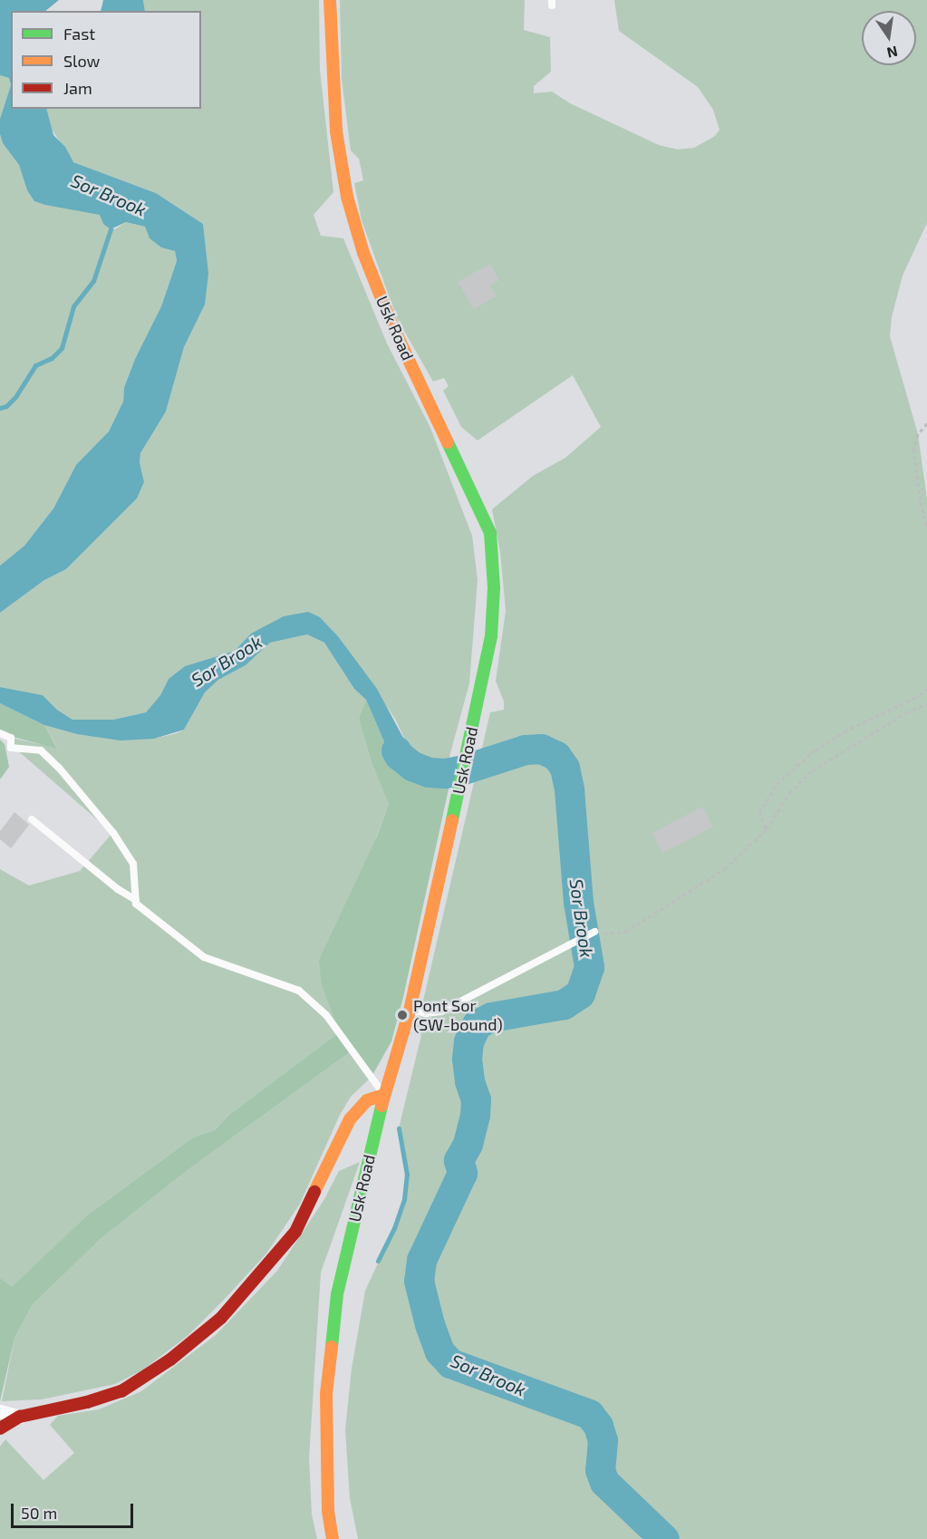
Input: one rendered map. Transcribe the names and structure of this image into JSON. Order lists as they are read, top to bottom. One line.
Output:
{"streets":{"street":["Usk Road"]},"water":["Sor Brook"],"places":["Pont Sor (SW-bound)"],"legend":["Fast","Slow","Jam"],"scale_bar":"50 m","north":"bottom"}
